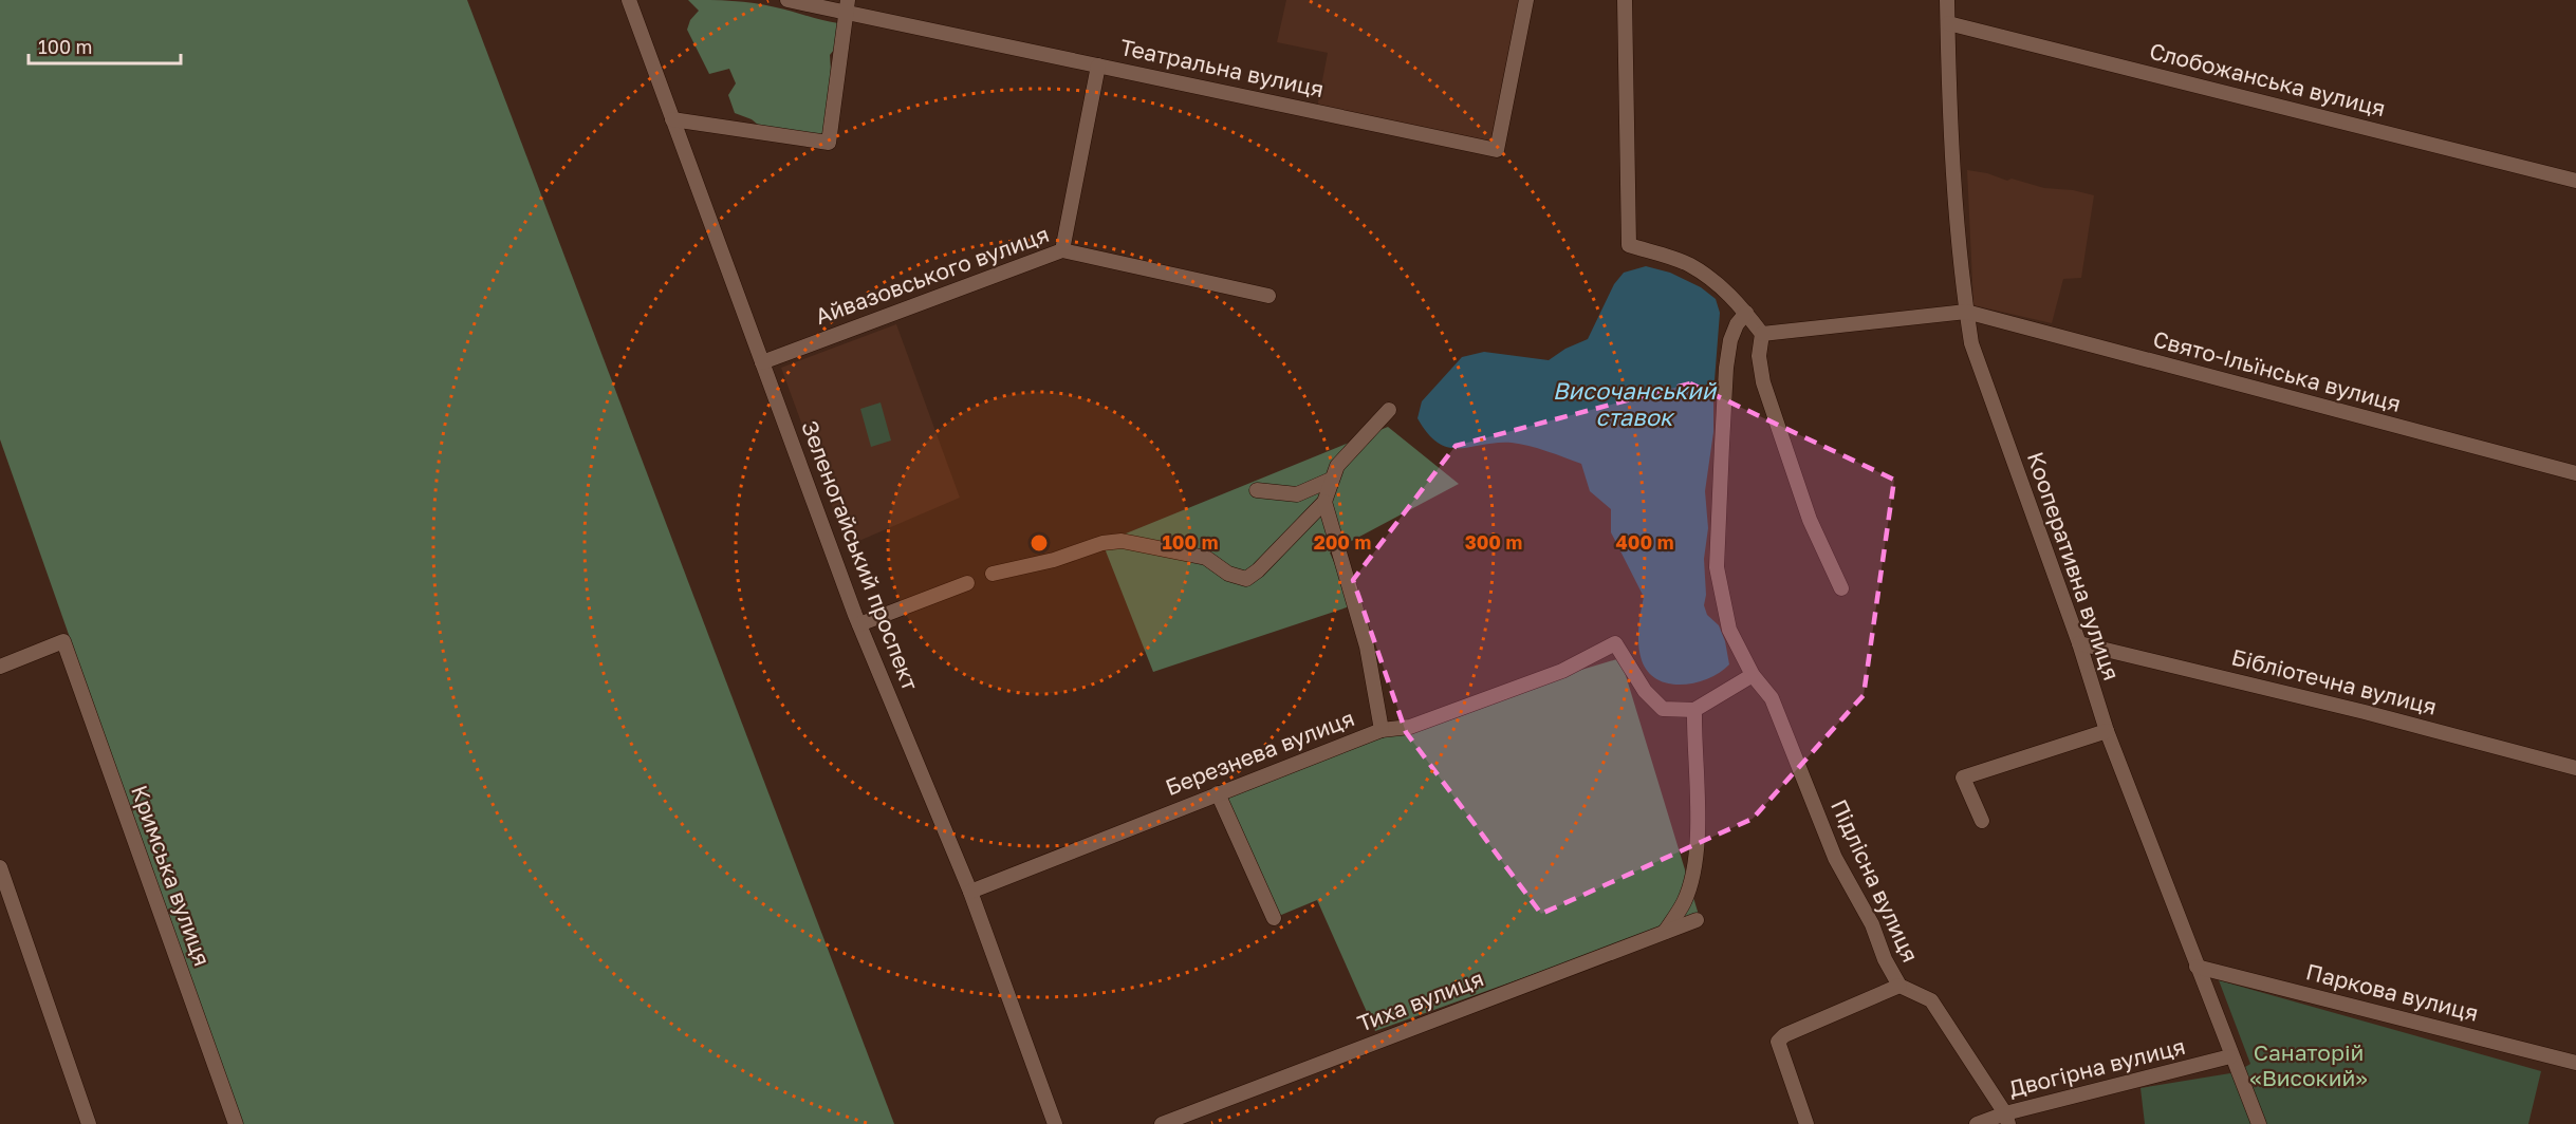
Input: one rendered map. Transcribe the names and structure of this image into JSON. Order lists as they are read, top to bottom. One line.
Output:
{"streets":{"street":["Театральна вулиця","Слобожанська вулиця","Айвазовського вулиця","Свято-Ільїнська вулиця","Зеленогайський проспект","Кооперативна вулиця","Бібліотечна вулиця","Березнева вулиця","Кримська вулиця","Підлісна вулиця","Паркова вулиця","Тиха вулиця","Двогірна вулиця"]},"crossings":[["Слобожанська вулиця","Кооперативна вулиця"],["Айвазовського вулиця","Зеленогайський проспект"],["Свято-Ільїнська вулиця","Кооперативна вулиця"],["Зеленогайський проспект","Березнева вулиця"],["Кооперативна вулиця","Бібліотечна вулиця"],["Кооперативна вулиця","Паркова вулиця"],["Кооперативна вулиця","Двогірна вулиця"],["Підлісна вулиця","Двогірна вулиця"]],"water":["Височанський ставок"],"parks":["Санаторій «Високий»"],"scale_bar":"100 m","rings":["100 m","200 m","300 m","400 m"]}
